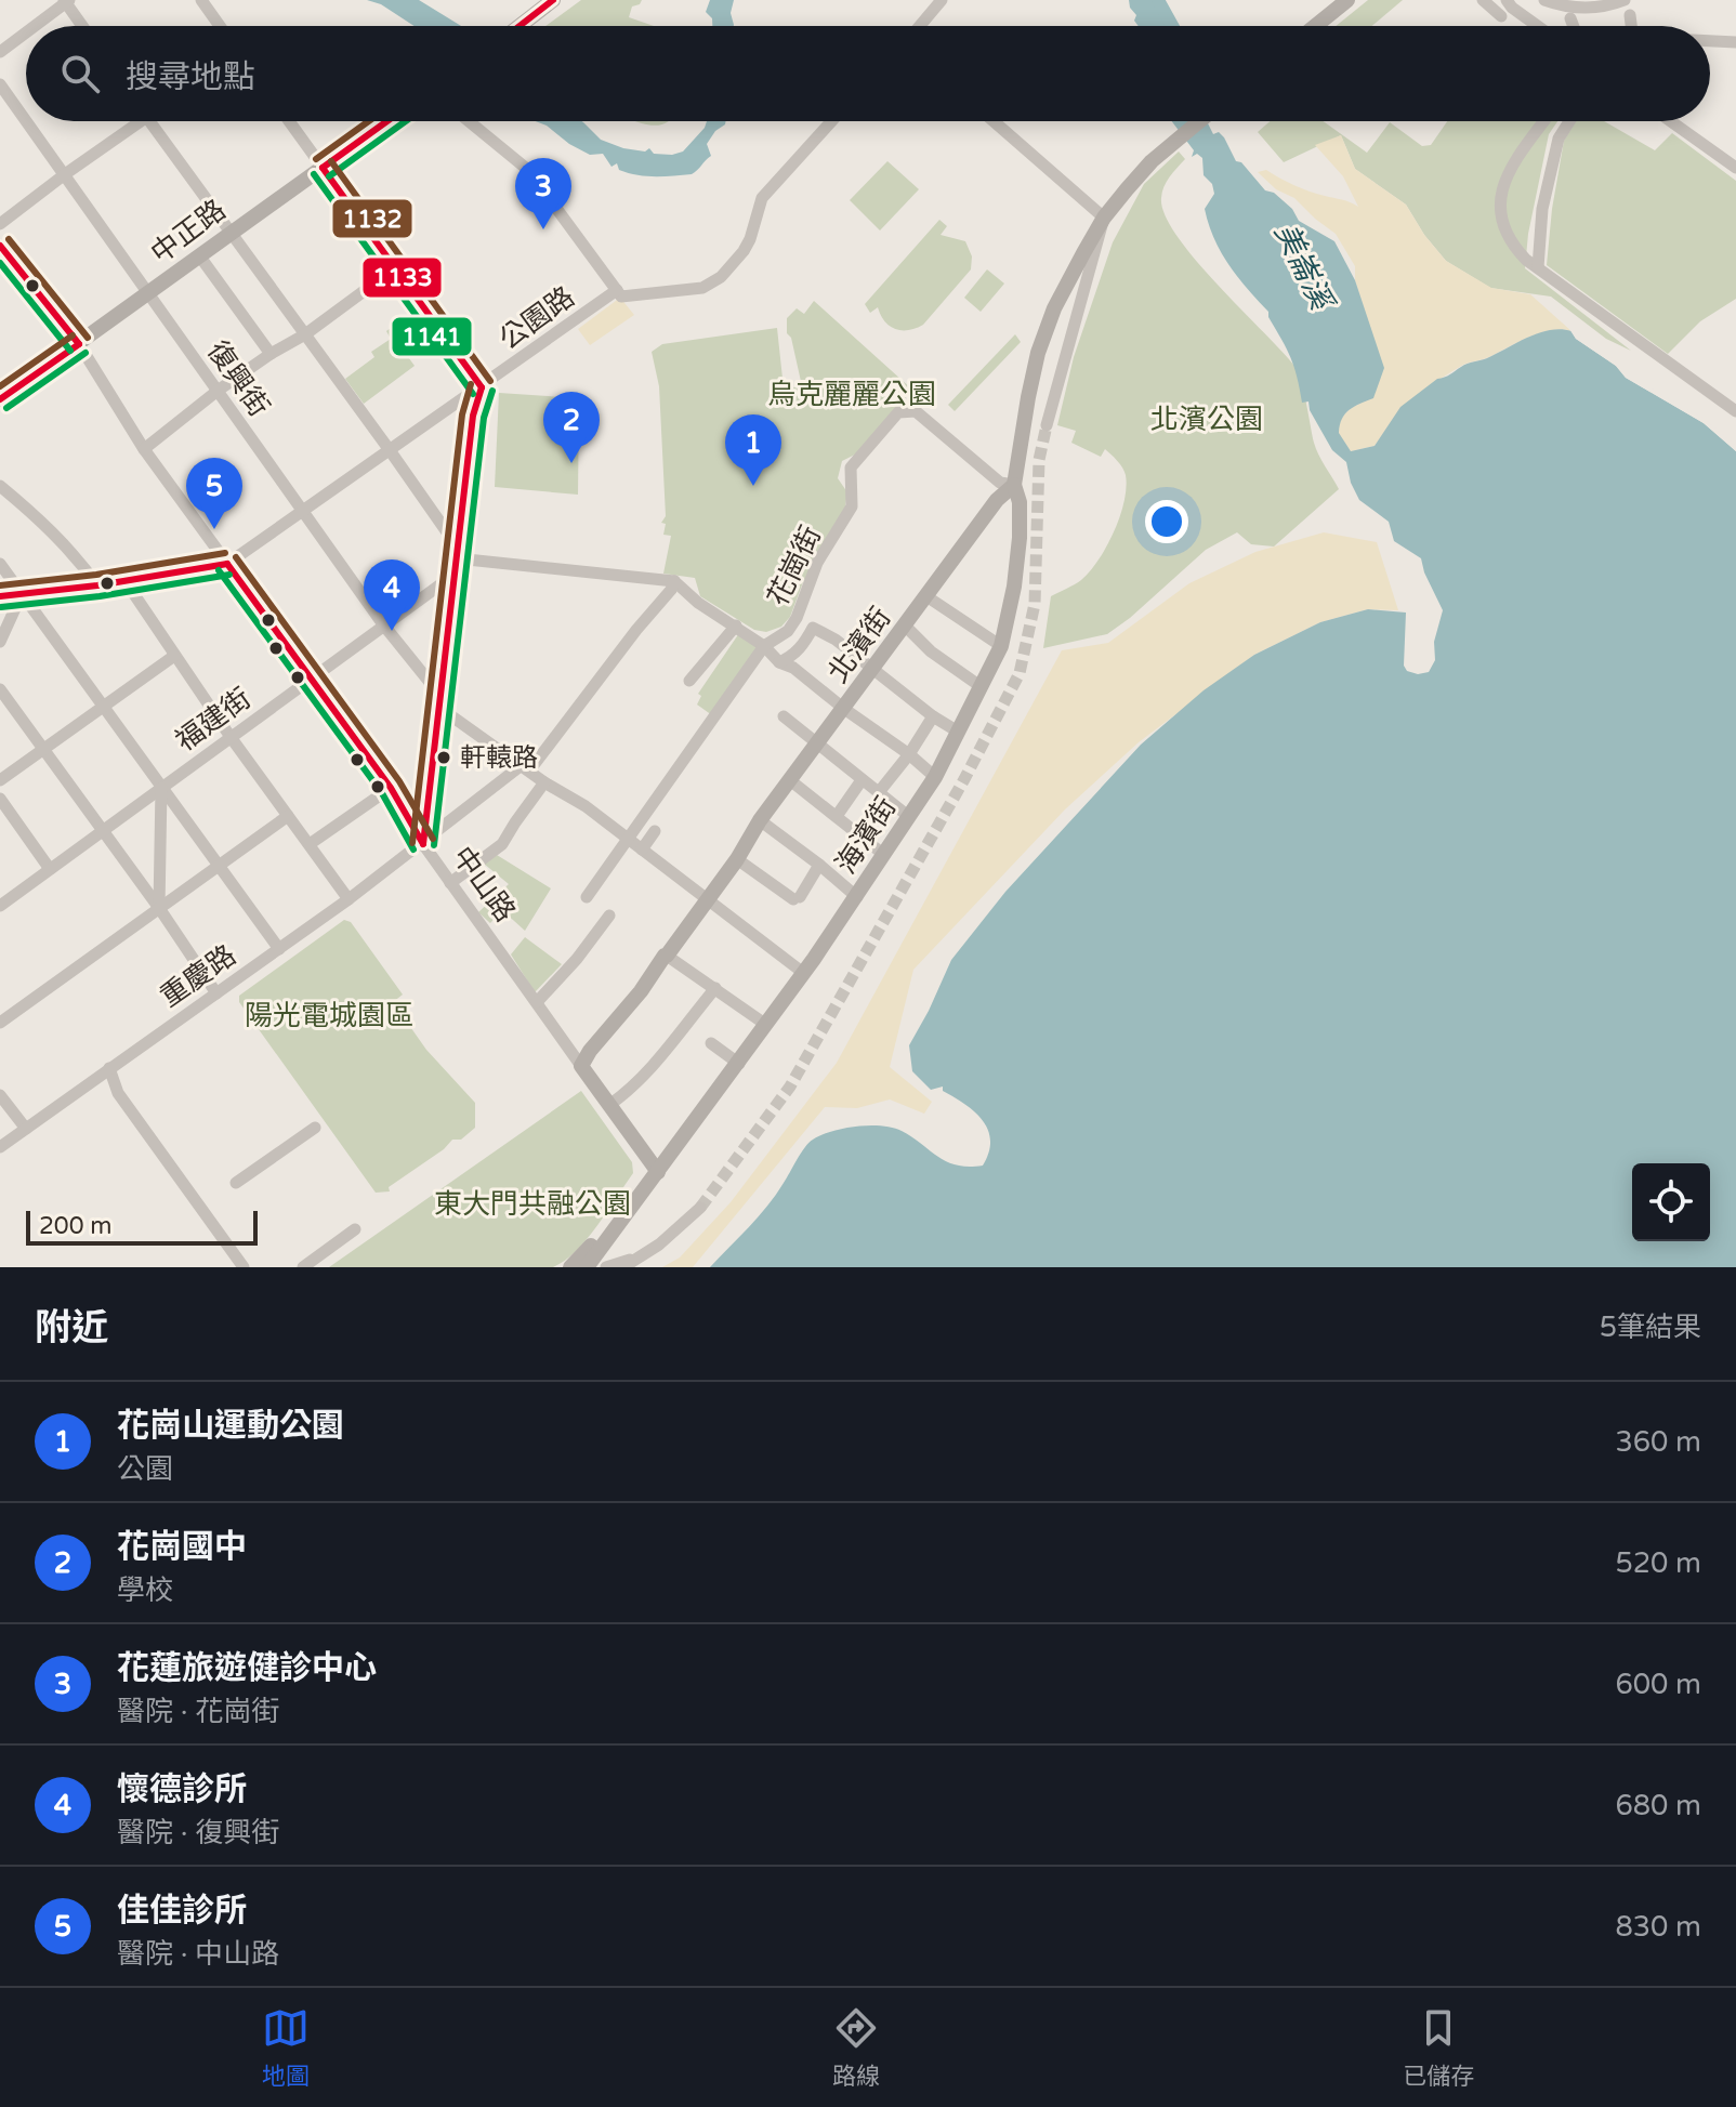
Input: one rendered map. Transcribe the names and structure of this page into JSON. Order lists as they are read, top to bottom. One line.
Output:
{"streets":{"main road":["中正路","北濱街","海濱街","中山路"],"street":["公園路","復興街","花崗街","福建街","重慶路"]},"crossings":[["中正路","復興街"],["中正路","中山路"],["公園路","復興街"],["公園路","中山路"],["復興街","北濱街"],["復興街","福建街"],["復興街","海濱街"],["花崗街","北濱街"],["花崗街","海濱街"],["北濱街","海濱街"],["北濱街","中山路"],["福建街","中山路"],["海濱街","中山路"],["中山路","重慶路"]],"water":["美崙溪"],"parks":["烏克麗麗公園","北濱公園","陽光電城園區","東大門共融公園"],"places":["軒轅路"],"lines":["transit line 1133","transit line 1141","transit line 1132"],"scale_bar":"200 m","page":{"search":"搜尋地點","pins":["3","2","1","5","4"],"scale":"200 m","heading":["附近","5筆結果"],"list":[{"mark":"1","name":"花崗山運動公園","note":"公園","value":"360 m"},{"mark":"2","name":"花崗國中","note":"學校","value":"520 m"},{"mark":"3","name":"花蓮旅遊健診中心","note":"醫院 · 花崗街","value":"600 m"},{"mark":"4","name":"懷德診所","note":"醫院 · 復興街","value":"680 m"},{"mark":"5","name":"佳佳診所","note":"醫院 · 中山路","value":"830 m"}],"nav":["地圖","路線","已儲存"]}}
